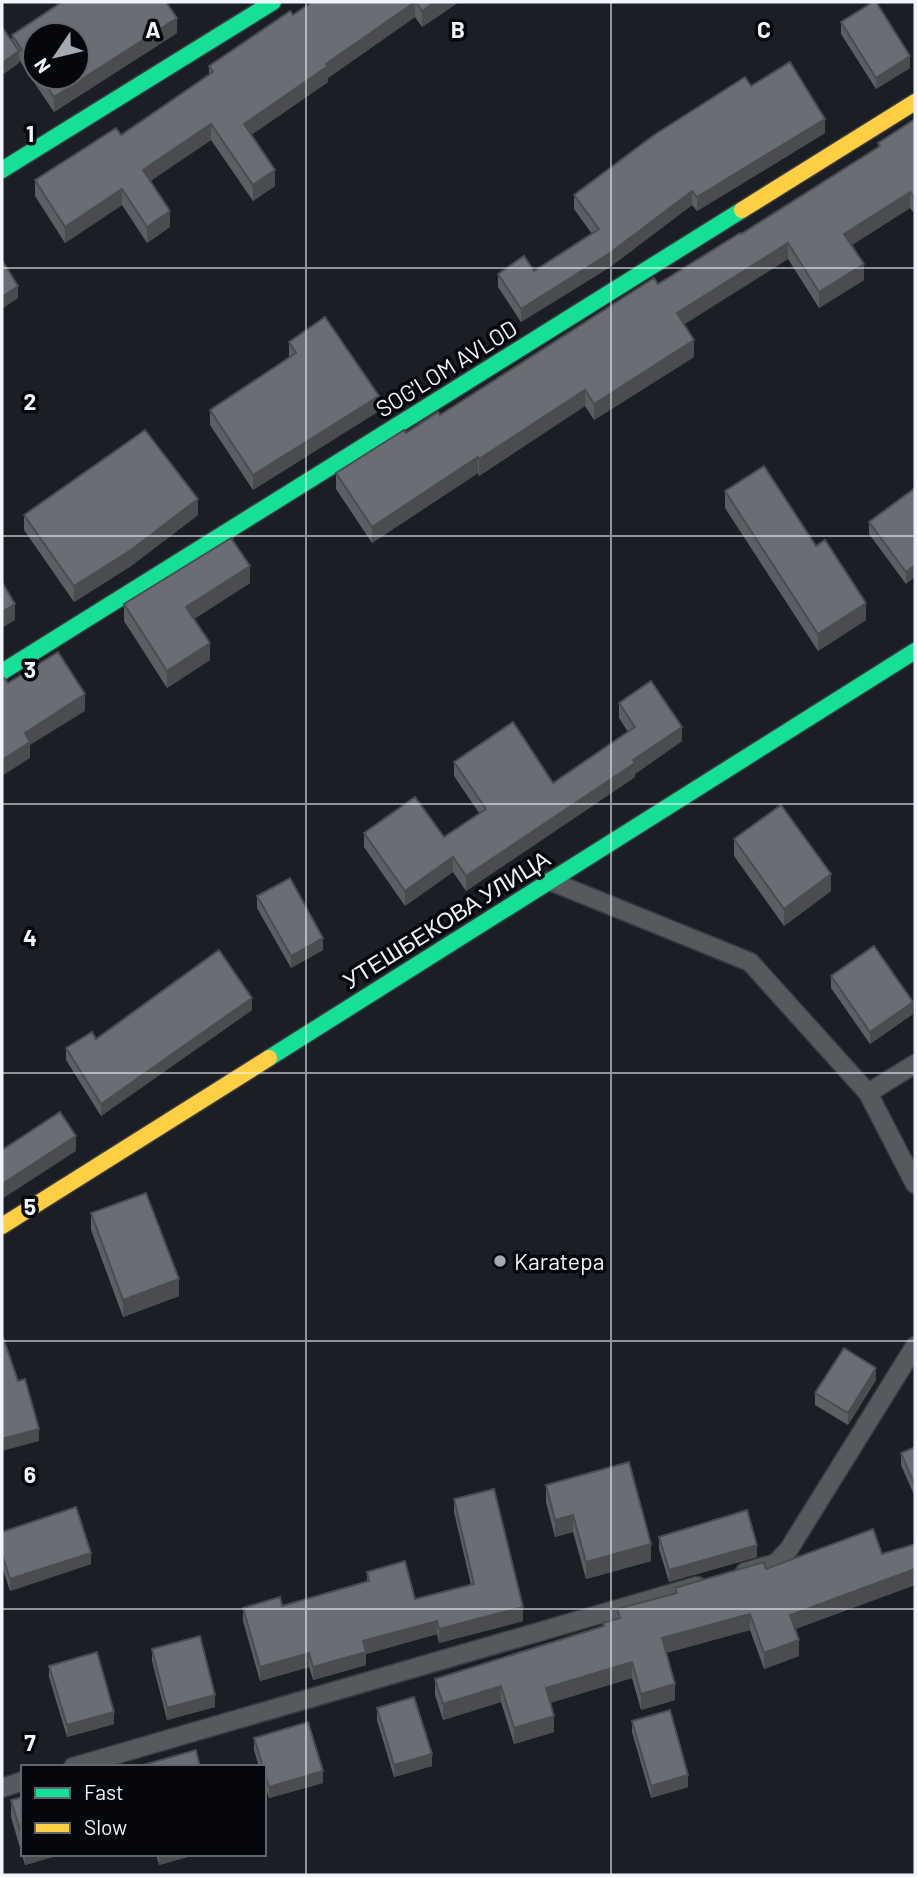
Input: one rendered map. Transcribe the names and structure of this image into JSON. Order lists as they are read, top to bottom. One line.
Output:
{"streets":{"street":["SOG'LOM AVLOD","УТЕШБЕКОВА УЛИЦА"]},"places":["Karatepa"],"legend":["Fast","Slow"],"north":"bottom left","grid":{"columns":["A","B","C"],"rows":["1","2","3","4","5","6","7"]}}
